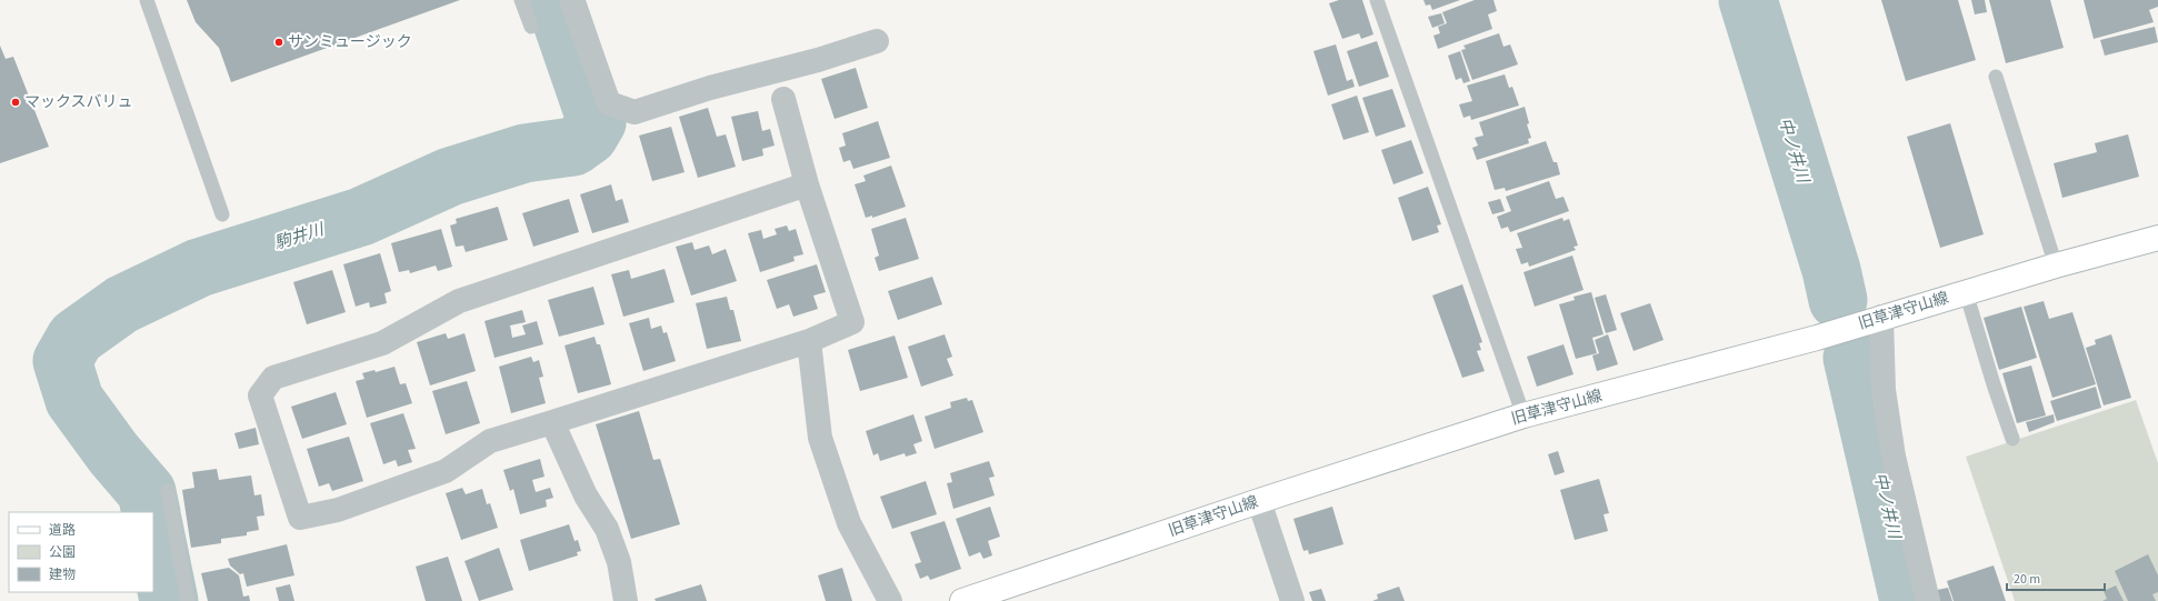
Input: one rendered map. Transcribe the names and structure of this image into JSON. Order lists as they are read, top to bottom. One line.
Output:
{"streets":{"street":["旧草津守山線"]},"water":["中ノ井川","駒井川"],"places":["サンミュージック","マックスバリュ"],"legend":["道路","公園","建物"],"scale_bar":"20 m"}
